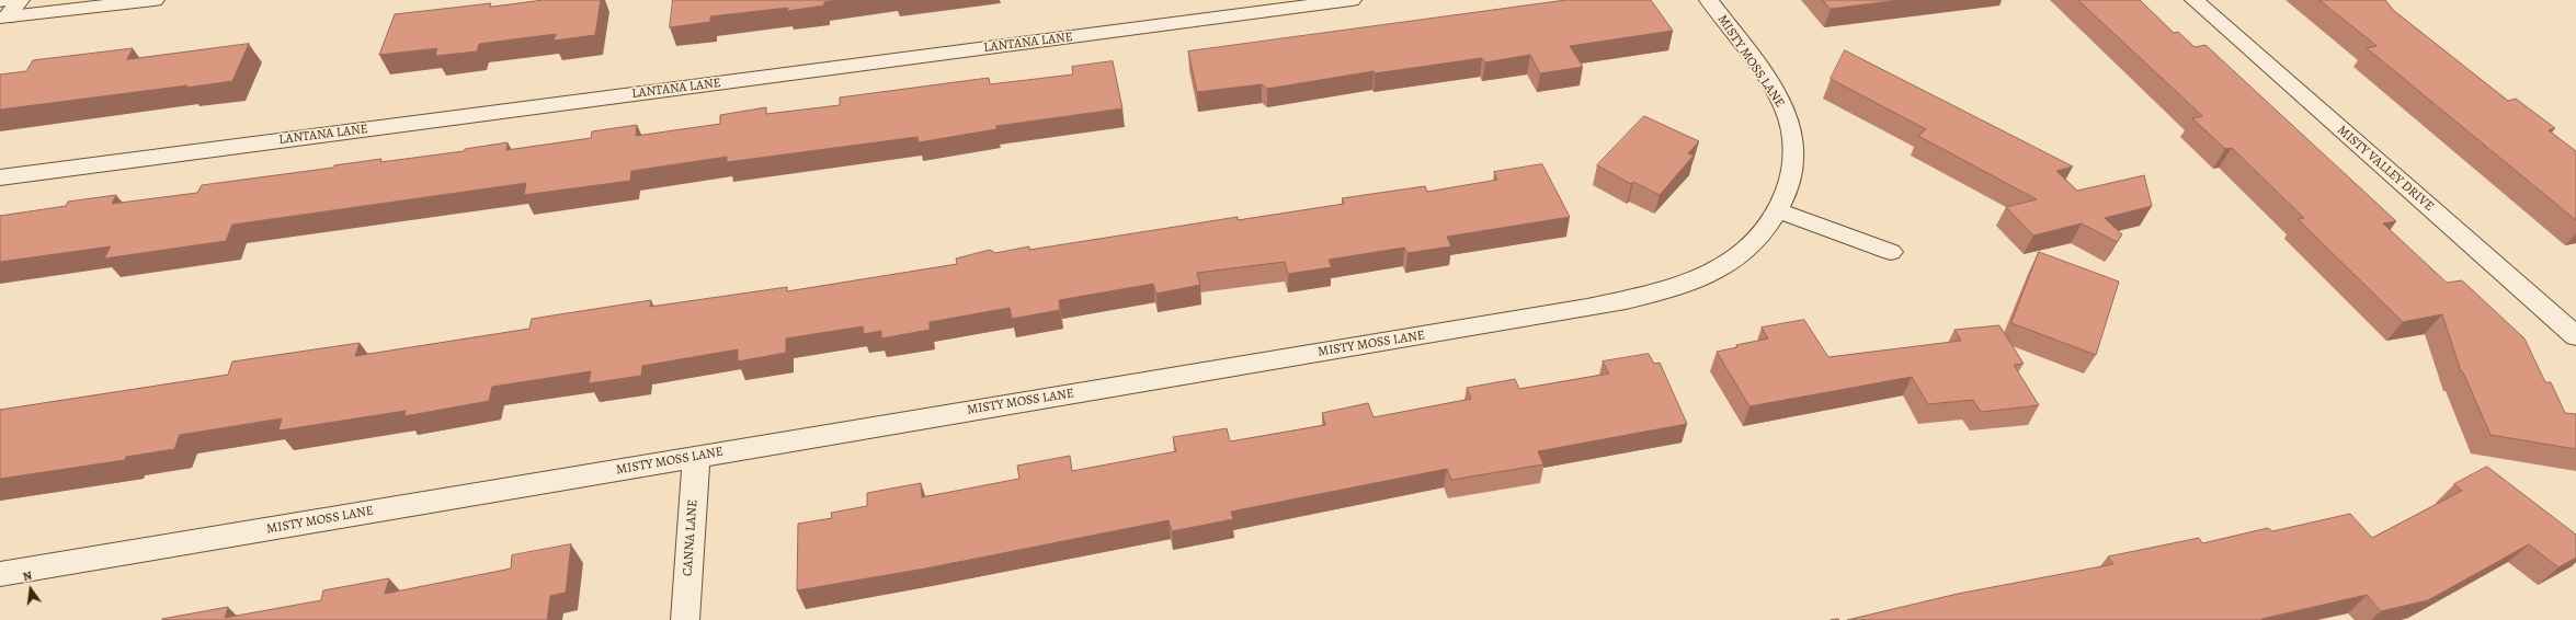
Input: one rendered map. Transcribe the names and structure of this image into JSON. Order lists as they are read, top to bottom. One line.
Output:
{"streets":{"street":["LANTANA LANE","MISTY MOSS LANE","MISTY VALLEY DRIVE","CANNA LANE"]},"crossings":[["MISTY MOSS LANE","CANNA LANE"]],"north":"top"}
